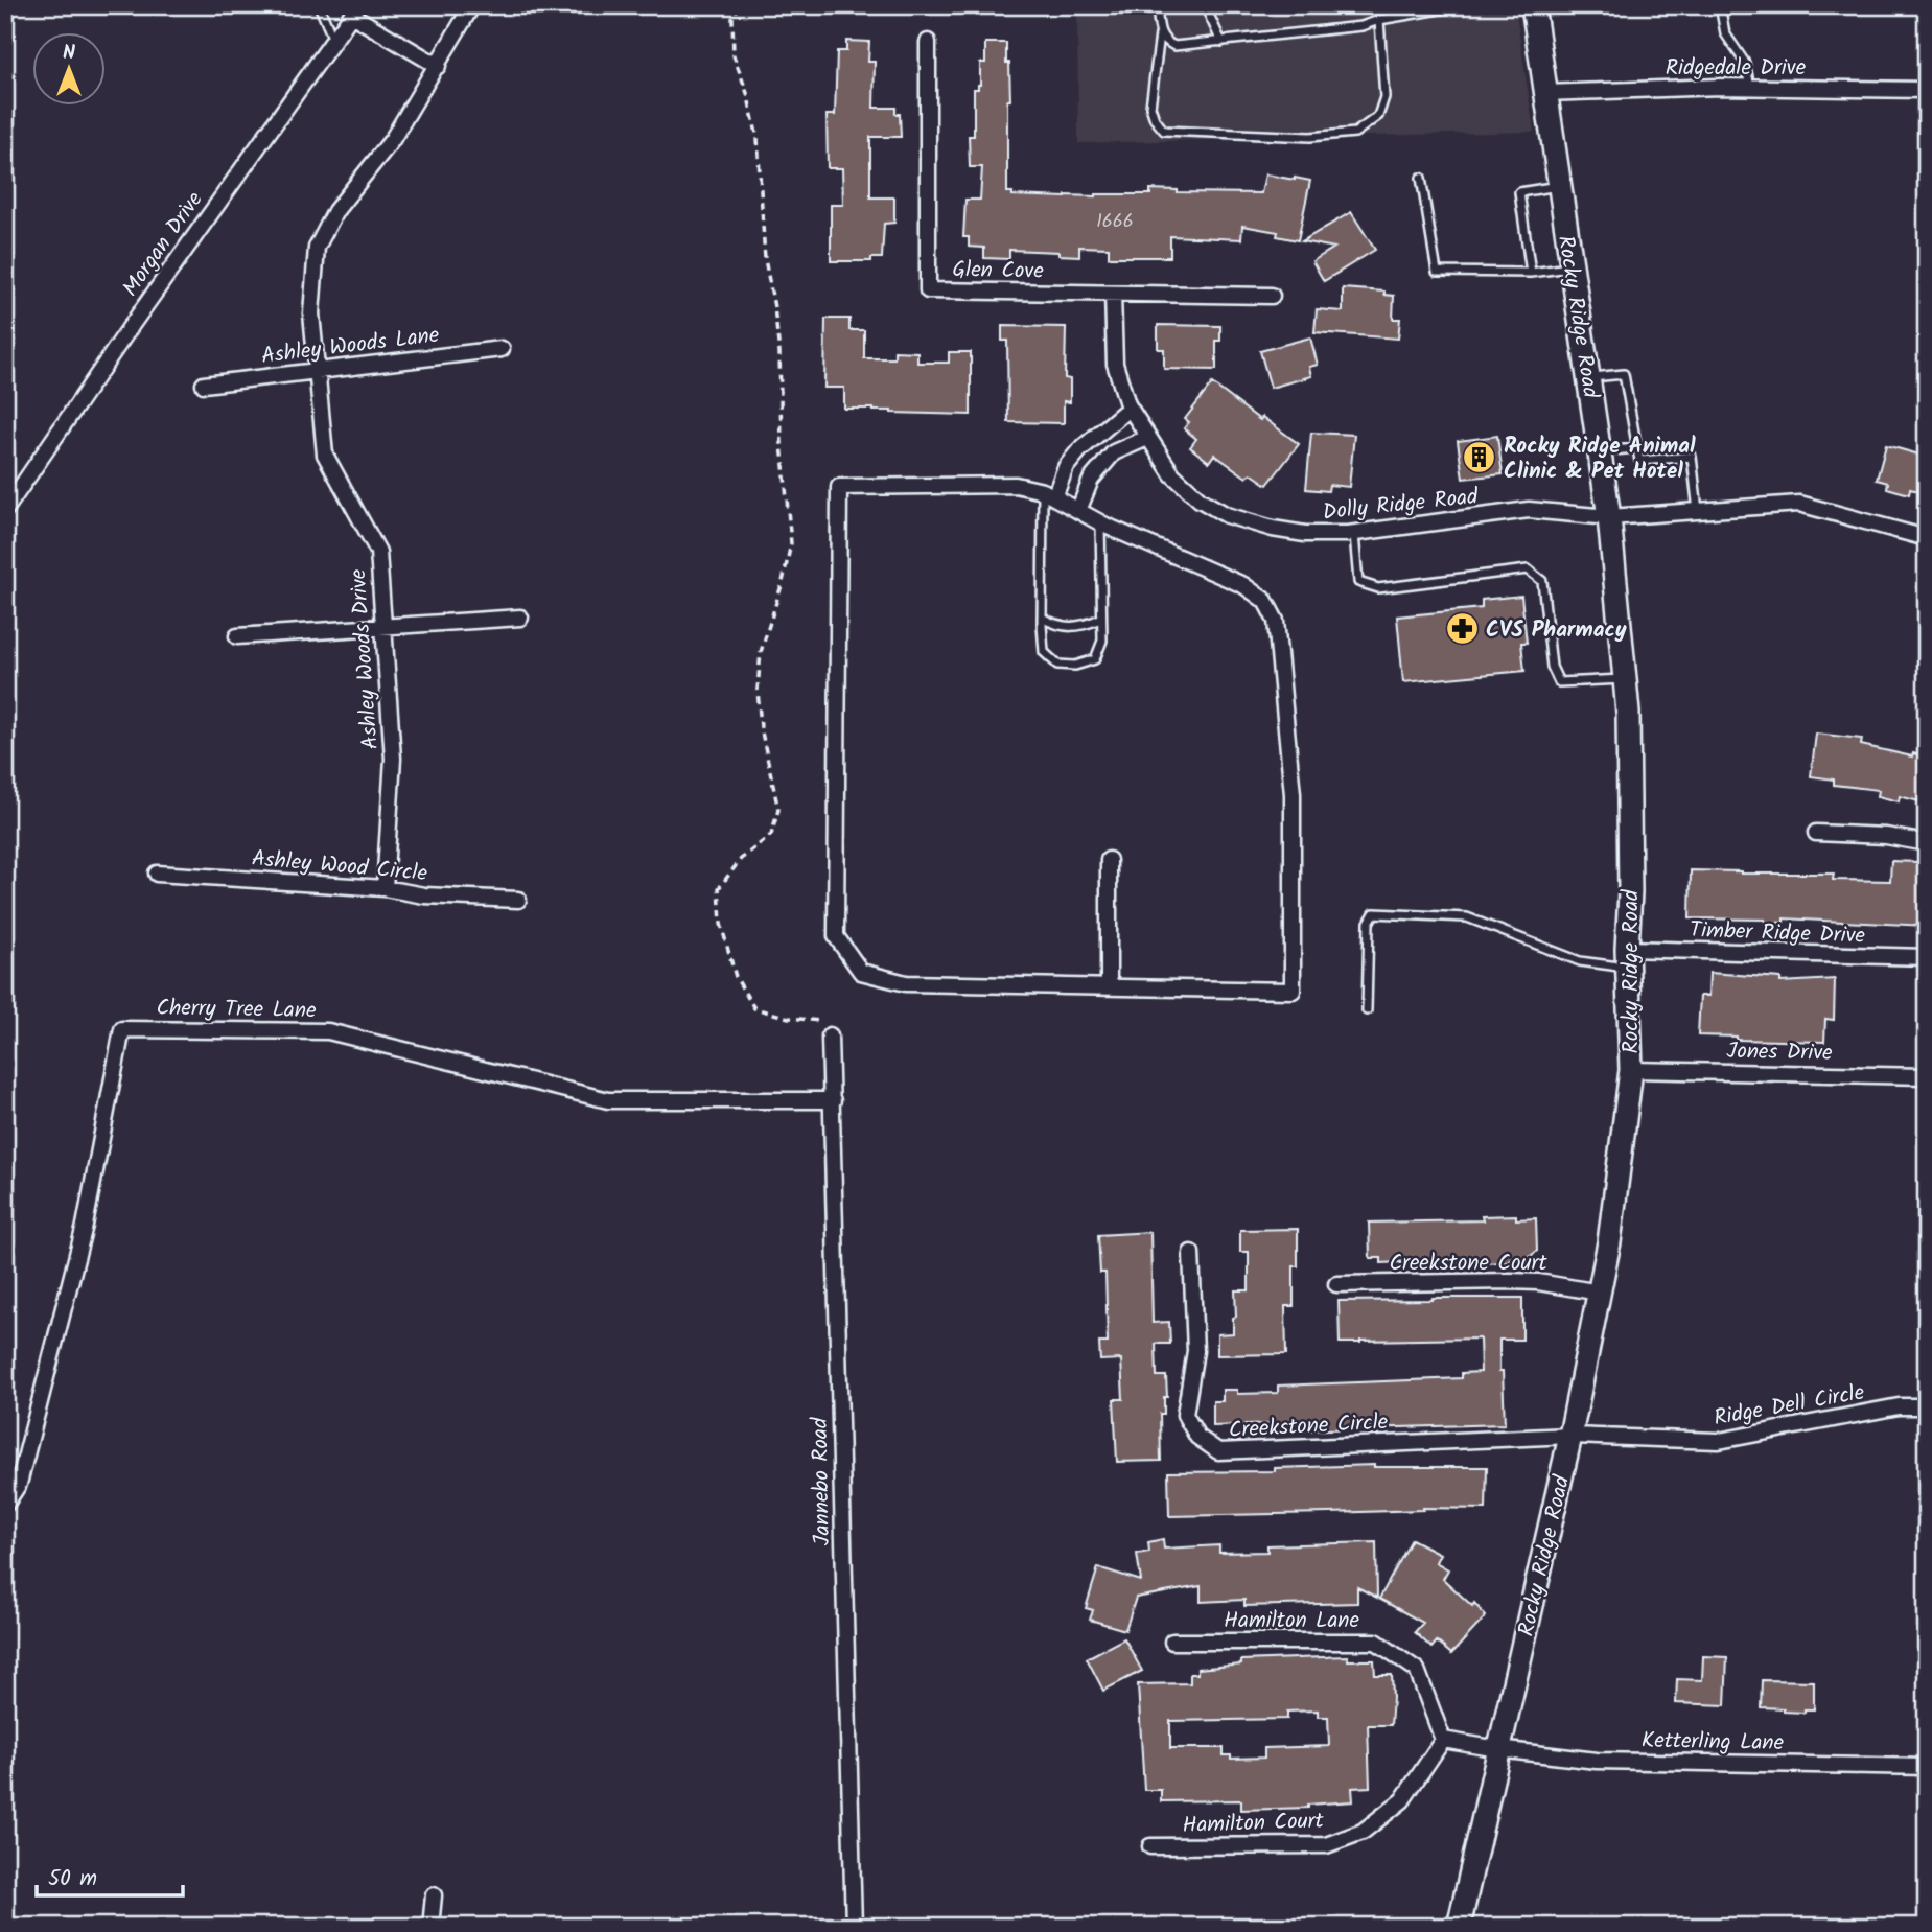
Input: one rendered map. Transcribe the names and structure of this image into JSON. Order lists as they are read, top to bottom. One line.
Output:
{"streets":{"main road":["Rocky Ridge Road"],"street":["Ridgedale Drive","Morgan Drive","Glen Cove","Ashley Woods Lane","Dolly Ridge Road","Ashley Woods Drive","Ashley Wood Circle","Timber Ridge Drive","Cherry Tree Lane","Jones Drive","Creekstone Court","Ridge Dell Circle","Creekstone Circle","Jannebo Road","Hamilton Lane","Ketterling Lane","Hamilton Court"]},"crossings":[["Ridgedale Drive","Rocky Ridge Road"],["Glen Cove","Dolly Ridge Road"],["Rocky Ridge Road","Dolly Ridge Road"],["Rocky Ridge Road","Timber Ridge Drive"],["Rocky Ridge Road","Jones Drive"],["Rocky Ridge Road","Creekstone Court"],["Rocky Ridge Road","Ridge Dell Circle"],["Rocky Ridge Road","Creekstone Circle"],["Rocky Ridge Road","Ketterling Lane"],["Ashley Woods Lane","Ashley Woods Drive"],["Ashley Woods Drive","Ashley Wood Circle"],["Cherry Tree Lane","Jannebo Road"],["Ridge Dell Circle","Creekstone Circle"],["Hamilton Lane","Hamilton Court"]],"places":{"building":["Rocky Ridge Animal Clinic & Pet Hotel"],"pharmacy":["CVS Pharmacy"]},"house_numbers":["1666"],"scale_bar":"50 m","north":"top"}
